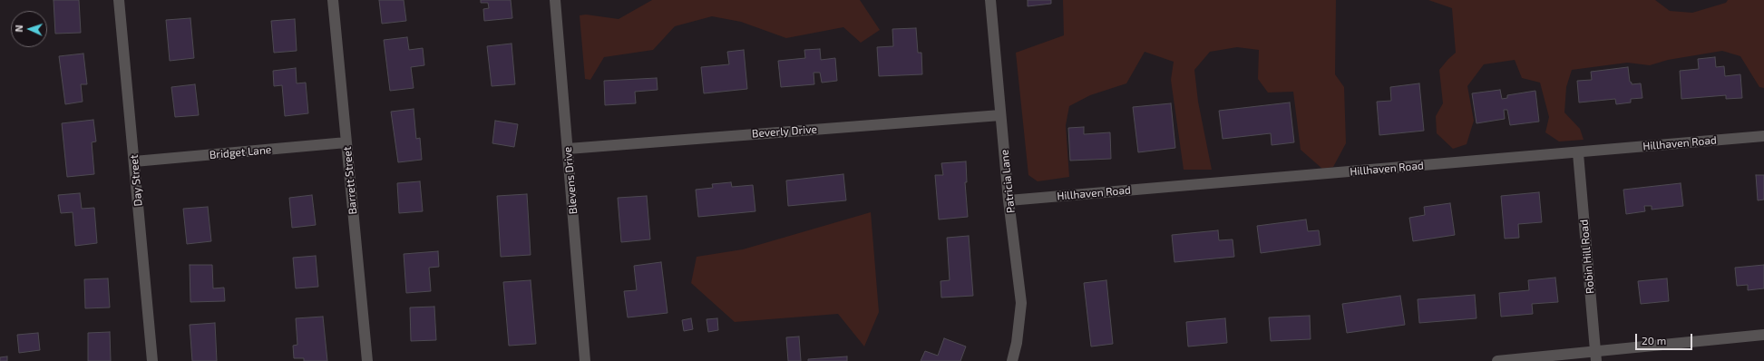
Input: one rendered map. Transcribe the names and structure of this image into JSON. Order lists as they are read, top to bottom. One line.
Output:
{"streets":{"street":["Beverly Drive","Hillhaven Road","Bridget Lane","Day Street","Barrett Street","Blevens Drive","Patricia Lane","Robin Hill Road"]},"crossings":[["Beverly Drive","Blevens Drive"],["Beverly Drive","Patricia Lane"],["Hillhaven Road","Patricia Lane"],["Hillhaven Road","Robin Hill Road"],["Bridget Lane","Day Street"],["Bridget Lane","Barrett Street"]],"scale_bar":"20 m","north":"left"}
